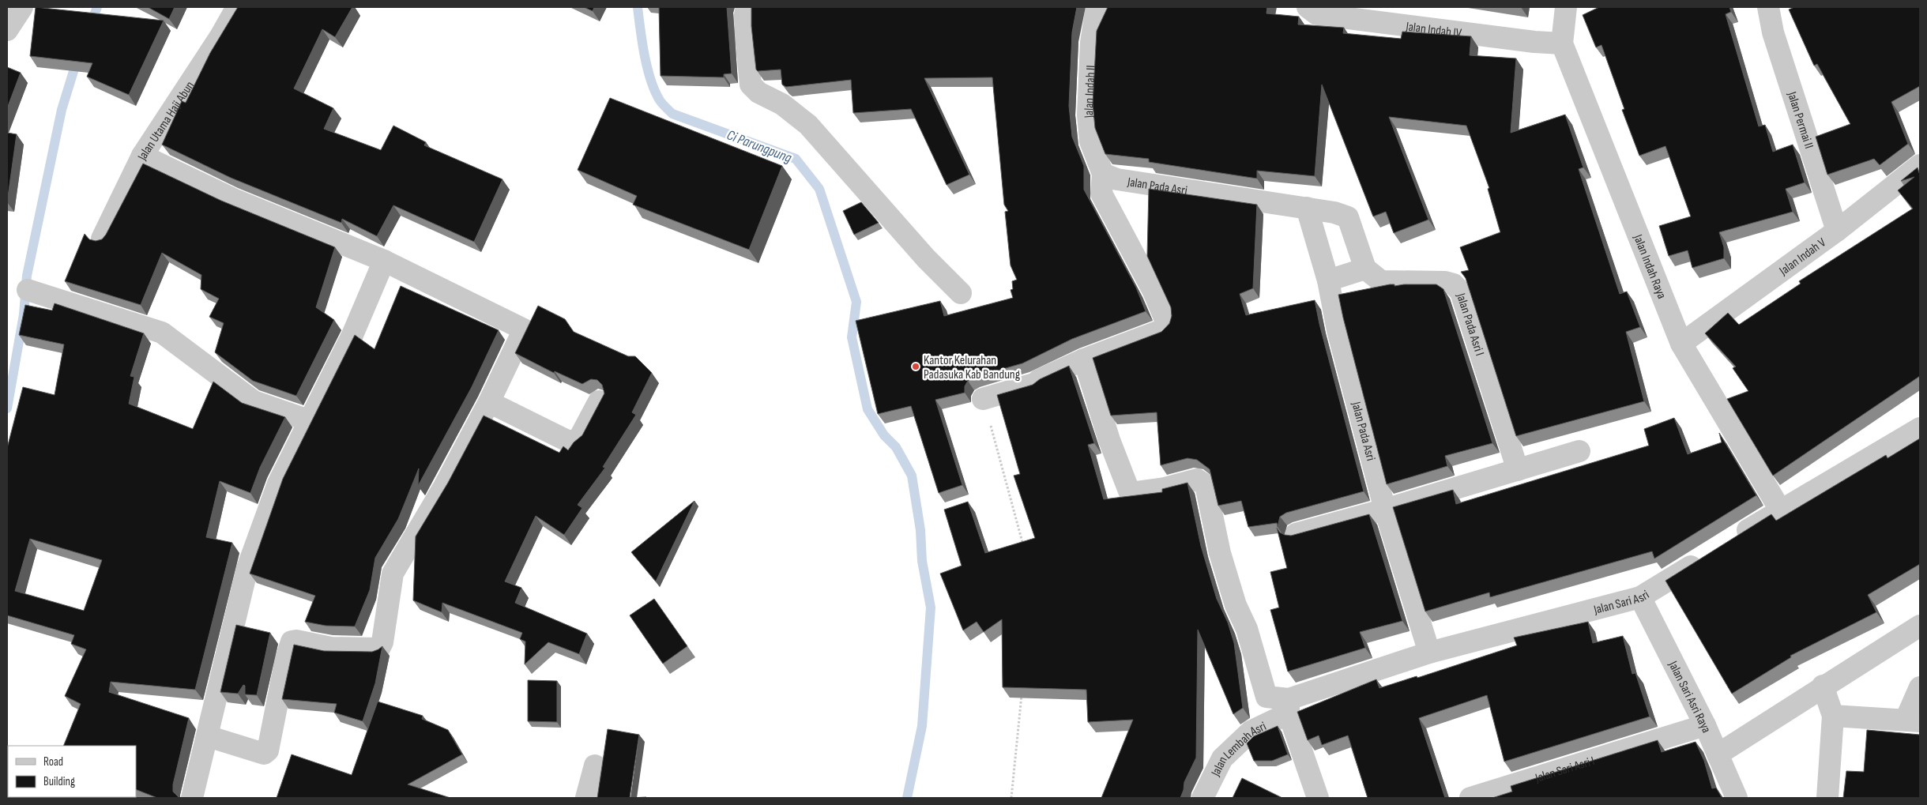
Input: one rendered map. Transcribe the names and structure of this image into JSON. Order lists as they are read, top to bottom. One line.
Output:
{"streets":{"street":["Jalan Indah IV","Jalan Indah II","Jalan Permai II","Jalan Utama Haji Abun","Jalan Pada Asri","Jalan Indah V","Jalan Indah Raya","Jalan Pada Asri I","Jalan Sari Asri","Jalan Sari Asri Raya","Jalan Lembah Asri","Jalan Sari Asri I"]},"crossings":[["Jalan Indah IV","Jalan Indah Raya"],["Jalan Indah II","Jalan Pada Asri"],["Jalan Permai II","Jalan Indah V"],["Jalan Pada Asri","Jalan Pada Asri I"],["Jalan Pada Asri","Jalan Sari Asri"],["Jalan Indah V","Jalan Indah Raya"],["Jalan Sari Asri","Jalan Sari Asri Raya"],["Jalan Sari Asri","Jalan Lembah Asri"],["Jalan Sari Asri Raya","Jalan Sari Asri I"]],"water":["Ci Parungpung"],"places":["Kantor Kelurahan Padasuka Kab Bandung"],"legend":["Road","Building"]}
